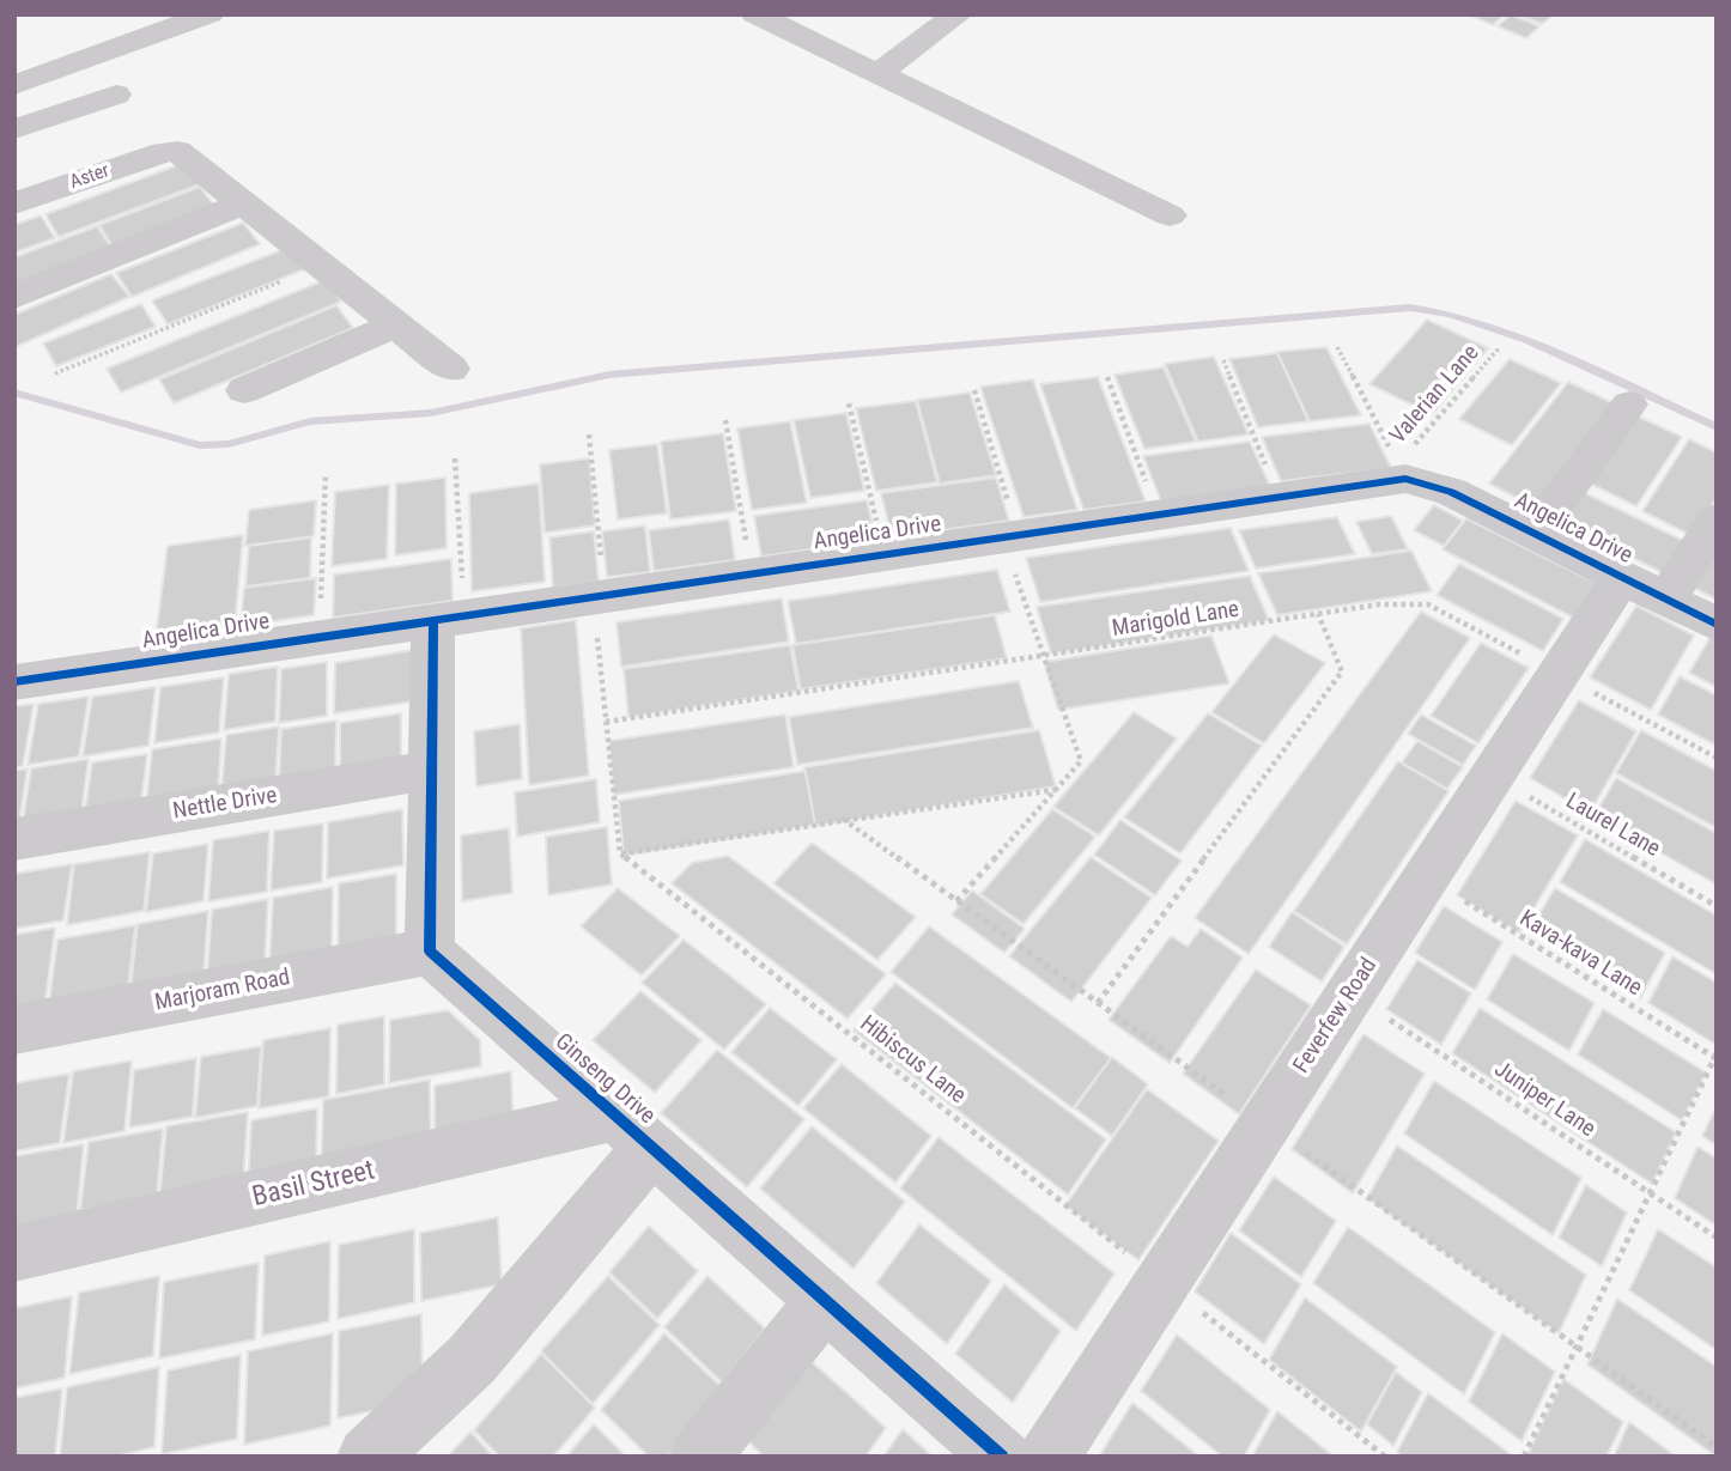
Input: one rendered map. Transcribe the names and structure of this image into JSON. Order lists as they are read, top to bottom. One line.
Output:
{"streets":{"street":["Aster","Angelica Drive","Nettle Drive","Marjoram Road","Feverfew Road","Ginseng Drive","Basil Street"],"path":["Valerian Lane","Marigold Lane","Laurel Lane","Kava-kava Lane","Hibiscus Lane","Juniper Lane"]},"crossings":[["Valerian Lane","Angelica Drive"],["Angelica Drive","Feverfew Road"],["Marigold Lane","Feverfew Road"],["Laurel Lane","Feverfew Road"],["Kava-kava Lane","Feverfew Road"],["Marjoram Road","Ginseng Drive"],["Feverfew Road","Hibiscus Lane"],["Feverfew Road","Juniper Lane"],["Ginseng Drive","Basil Street"]]}
